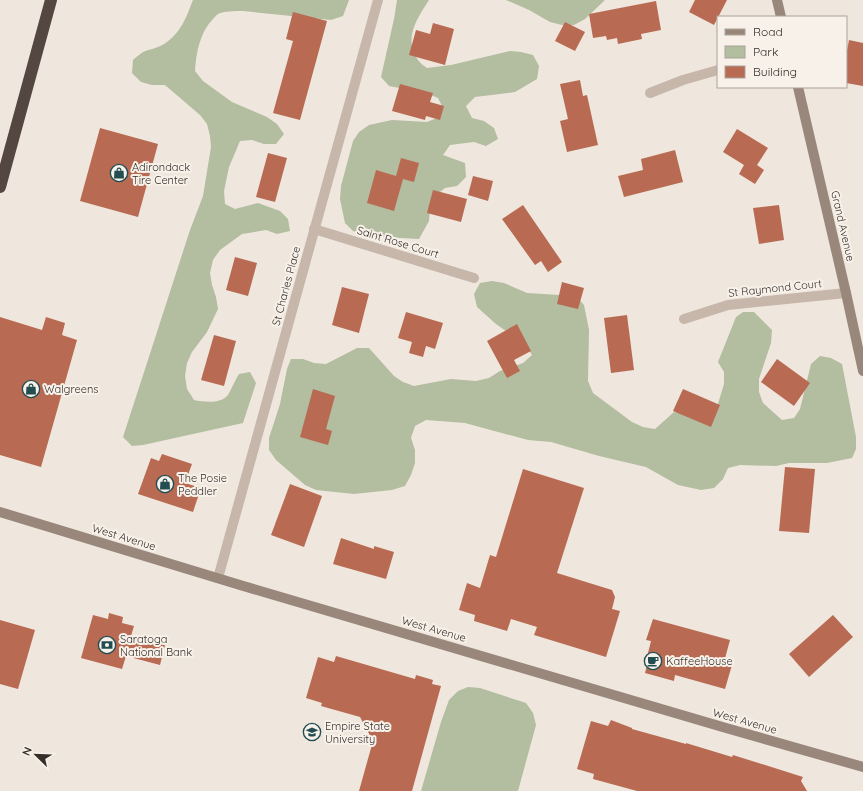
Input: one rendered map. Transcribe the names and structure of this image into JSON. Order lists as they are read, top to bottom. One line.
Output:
{"streets":{"street":["Grand Avenue","Saint Rose Court","St Charles Place","St Raymond Court","West Avenue"]},"crossings":[["Grand Avenue","St Raymond Court"],["Saint Rose Court","St Charles Place"],["St Charles Place","West Avenue"]],"places":{"shop":["Adirondack Tire Center","Walgreens","The Posie Peddler"],"bank":["Saratoga National Bank"],"cafe":["KaffeeHouse"],"school or university":["Empire State University"]},"legend":["Road","Park","Building"],"north":"top left"}
